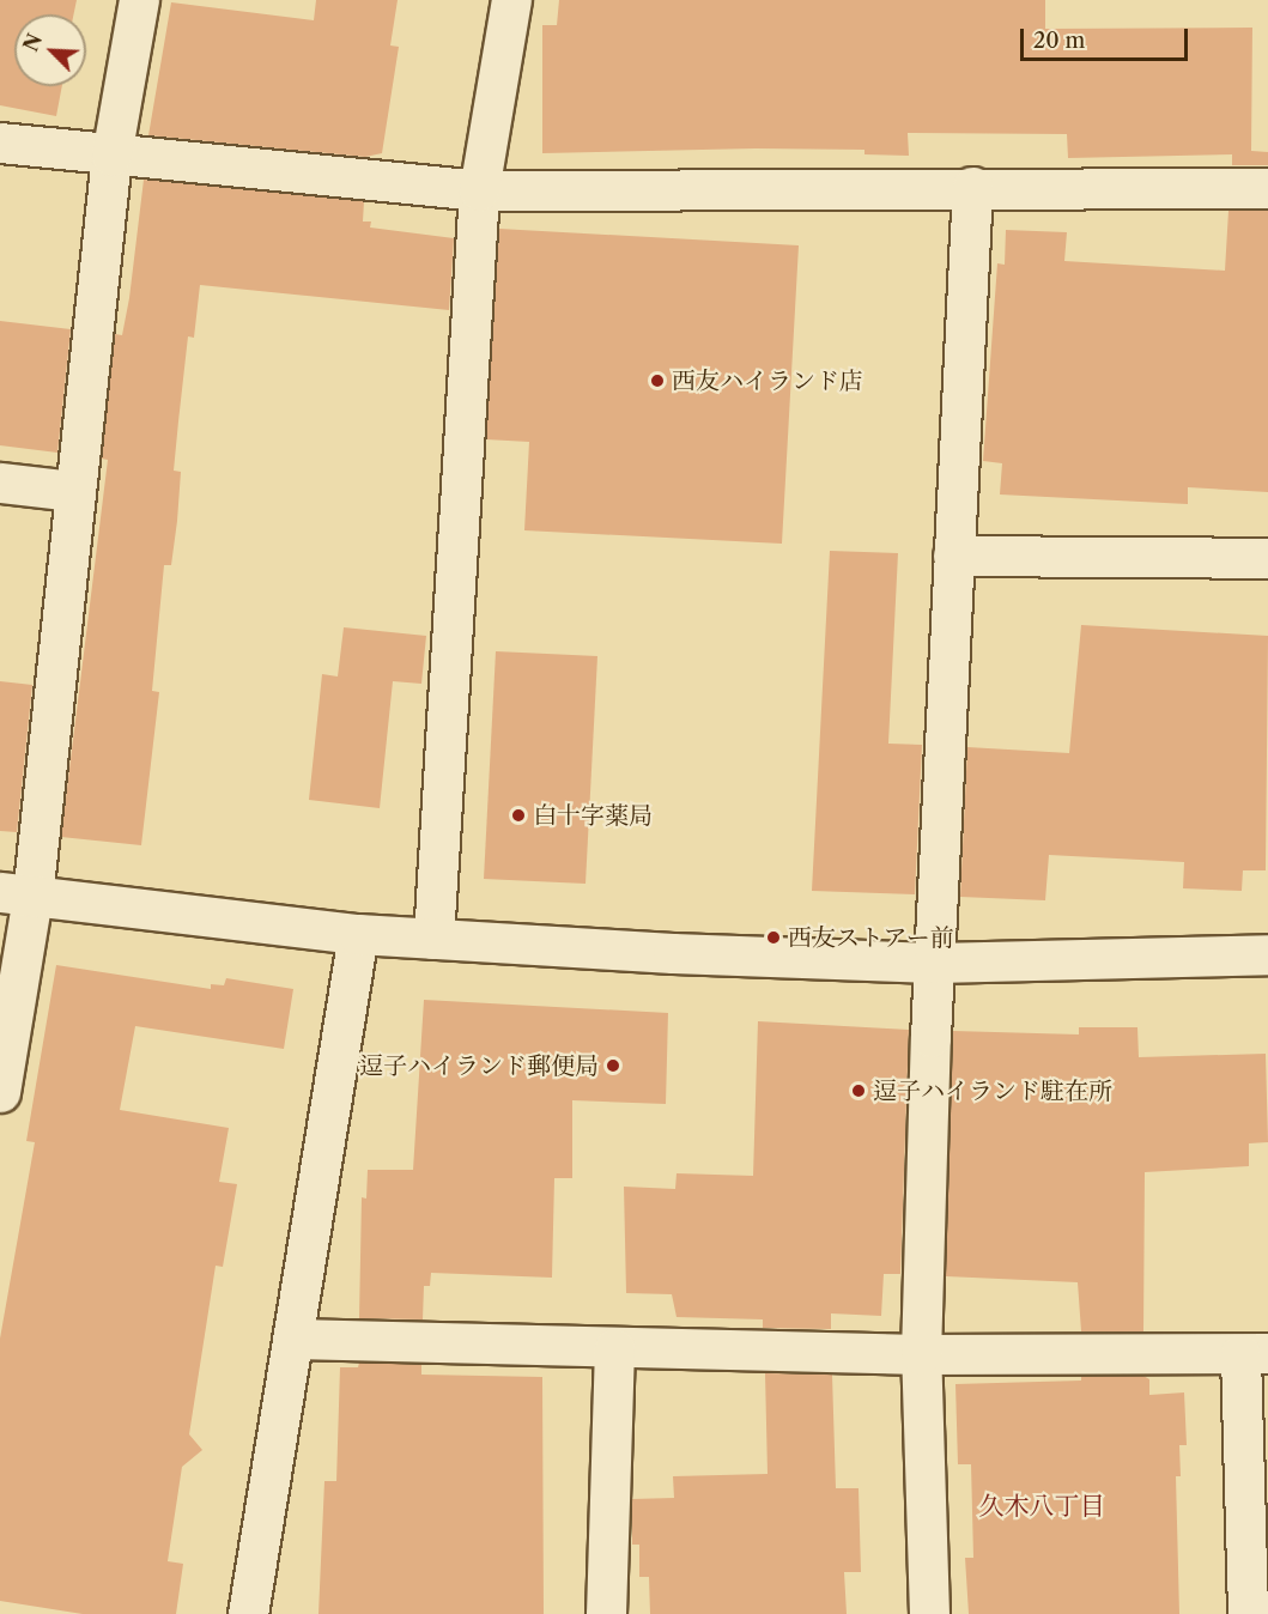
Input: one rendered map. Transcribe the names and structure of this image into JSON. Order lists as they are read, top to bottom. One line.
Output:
{"districts":["久木八丁目"],"places":["西友ハイランド店","白十字薬局","西友ストアー前","逗子ハイランド郵便局","逗子ハイランド駐在所"],"scale_bar":"20 m","north":"top left"}
